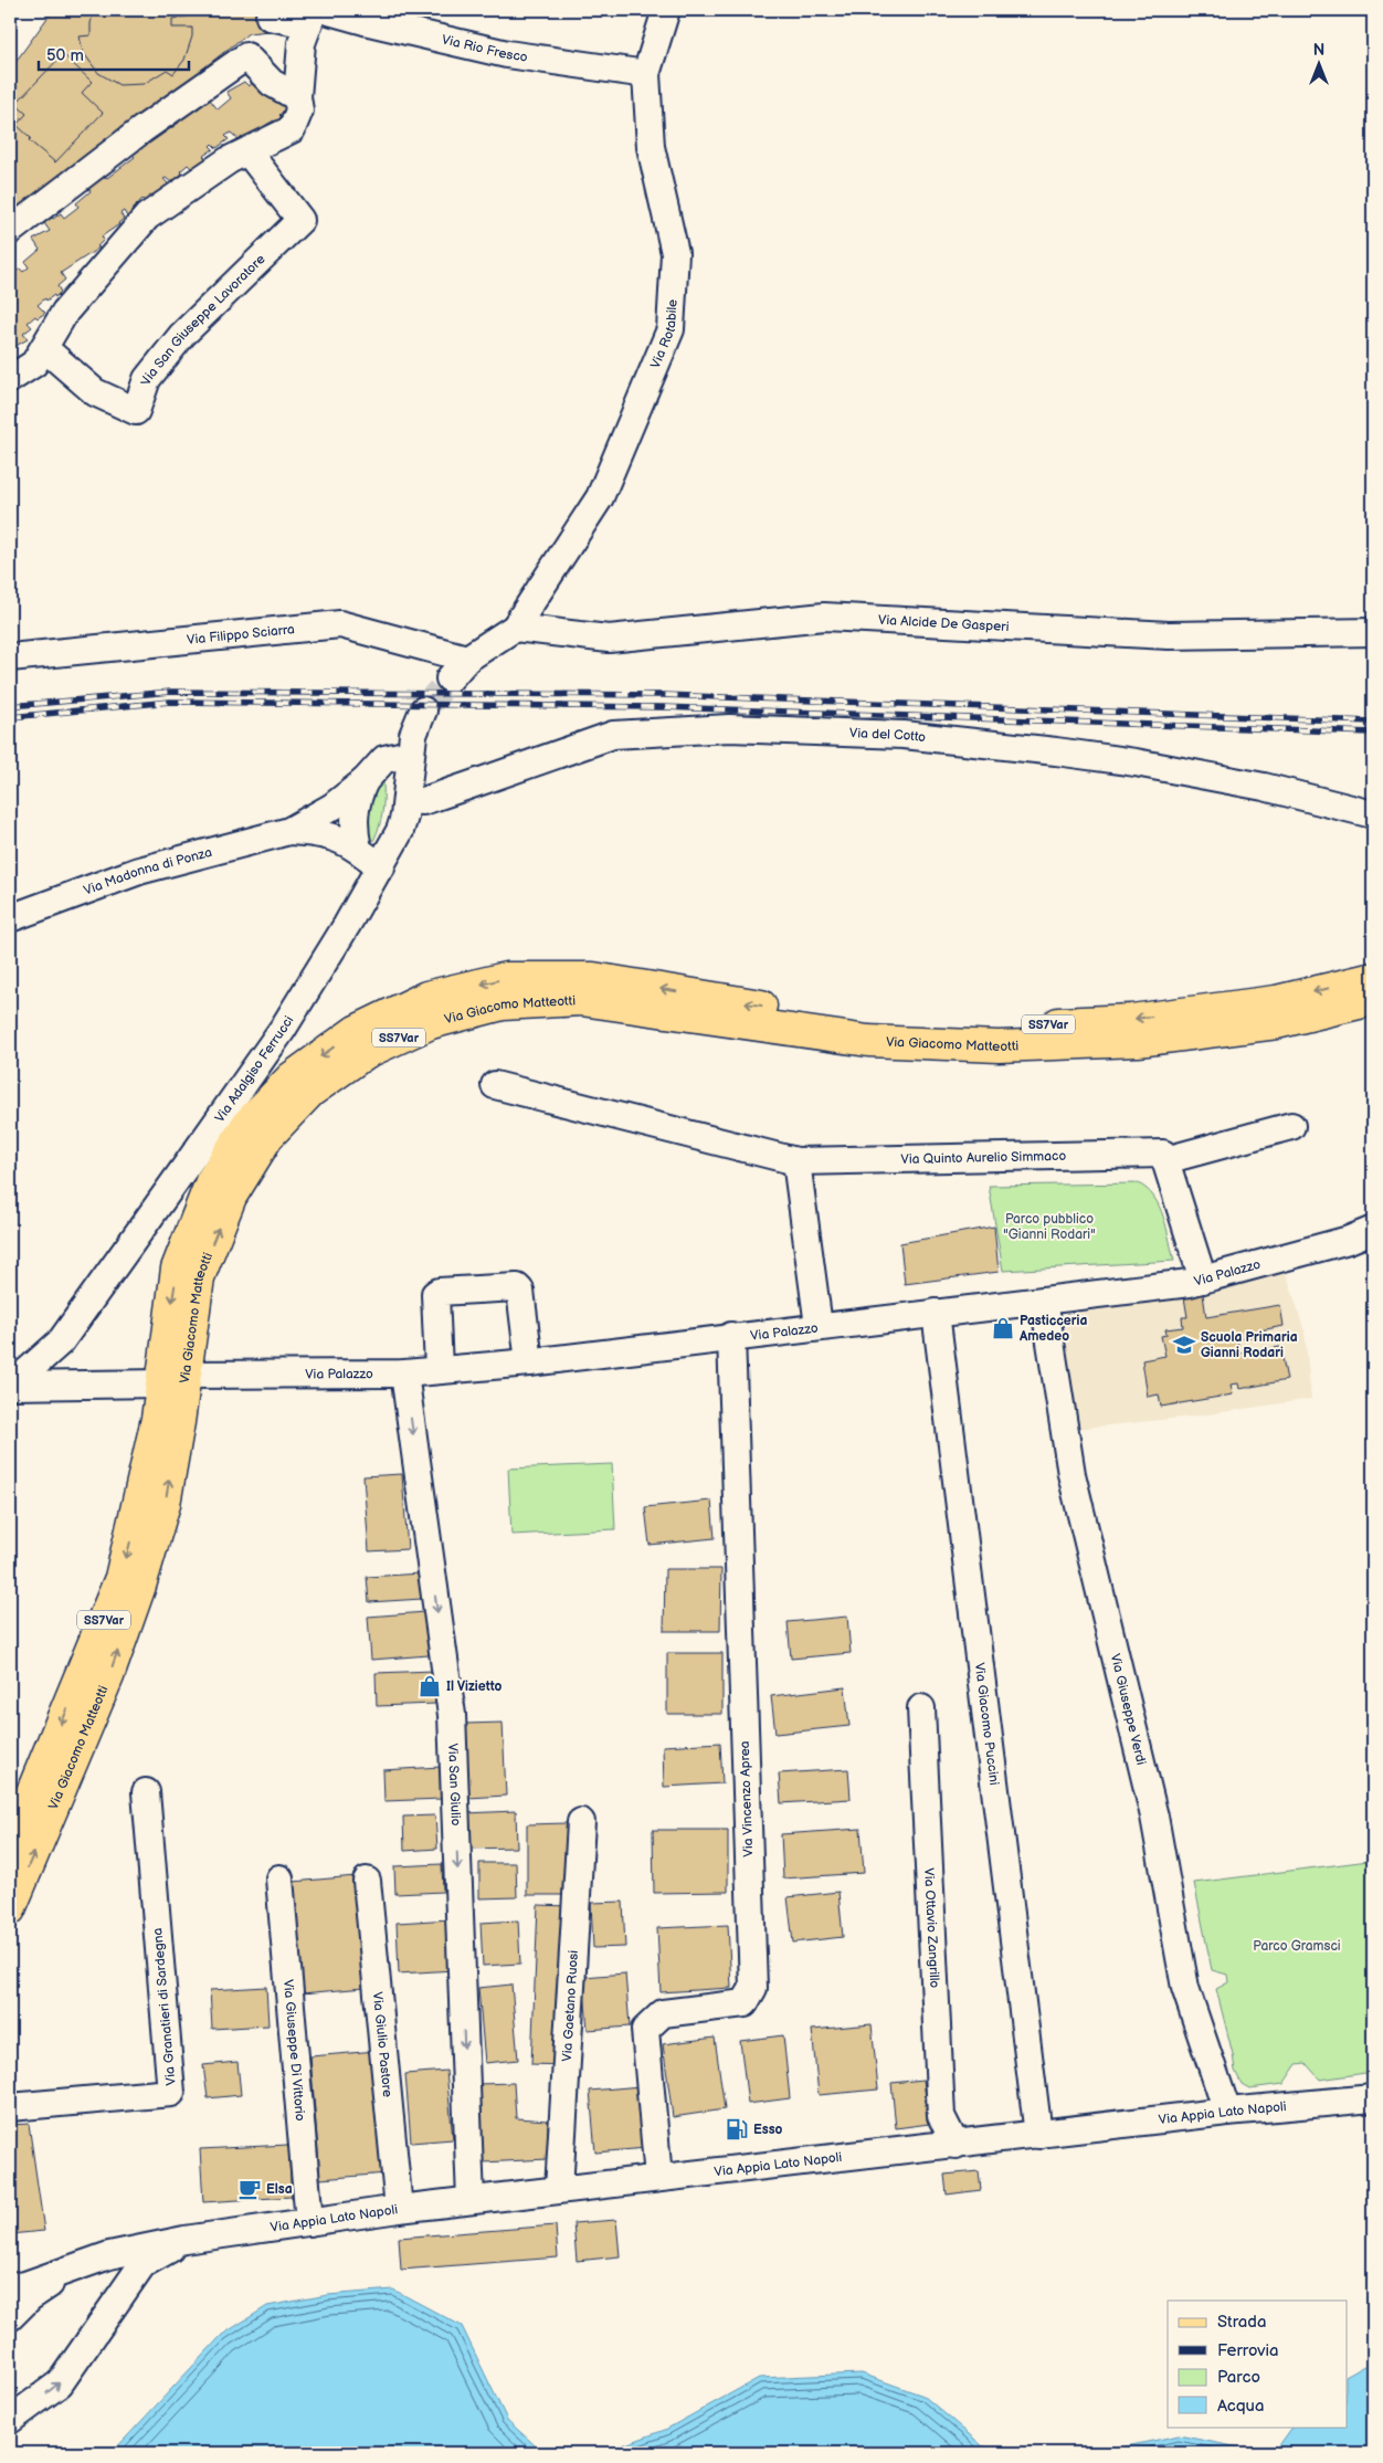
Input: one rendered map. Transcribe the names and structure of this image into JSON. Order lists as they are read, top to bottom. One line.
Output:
{"streets":{"main road":["Via Giacomo Matteotti","SS7Var"],"street":["Via Rio Fresco","Via San Giuseppe Lavoratore","Via Rotabile","Via Alcide De Gasperi","Via Filippo Sciarra","Via del Cotto","Via Madonna di Ponza","Via Adalgiso Ferrucci","Via Quinto Aurelio Simmaco","Via Palazzo","Via Giuseppe Verdi","Via Giacomo Puccini","Via San Giulio","Via Vincenzo Aprea","Via Ottavio Zangrillo","Via Gaetano Ruosi","Via Granatieri di Sardegna","Via Giulio Pastore","Via Giuseppe Di Vittorio","Via Appia Lato Napoli"]},"crossings":[["Via Rio Fresco","Via Rotabile"],["Via Rotabile","Via Alcide De Gasperi"],["Via del Cotto","Via Adalgiso Ferrucci"],["Via Madonna di Ponza","Via Adalgiso Ferrucci"],["Via Giacomo Matteotti","Via Palazzo"],["Via Adalgiso Ferrucci","Via Palazzo"],["Via Palazzo","Via Giuseppe Verdi"],["Via Palazzo","Via Giacomo Puccini"],["Via Palazzo","Via San Giulio"],["Via Palazzo","Via Vincenzo Aprea"],["Via Giuseppe Verdi","Via Appia Lato Napoli"],["Via Giacomo Puccini","Via Appia Lato Napoli"],["Via San Giulio","Via Appia Lato Napoli"],["Via Vincenzo Aprea","Via Appia Lato Napoli"],["Via Ottavio Zangrillo","Via Appia Lato Napoli"],["Via Gaetano Ruosi","Via Appia Lato Napoli"],["Via Giulio Pastore","Via Appia Lato Napoli"],["Via Giuseppe Di Vittorio","Via Appia Lato Napoli"]],"one_way":["Via San Giulio"],"parks":["Parco pubblico \"Gianni Rodari\"","Parco Gramsci"],"places":{"shop":["Pasticceria Amedeo","Il Vizietto"],"school or university":["Scuola Primaria Gianni Rodari"],"fuel station":["Esso"],"cafe":["Elsa"]},"legend":["Strada","Ferrovia","Parco","Acqua"],"scale_bar":"50 m","north":"top"}
